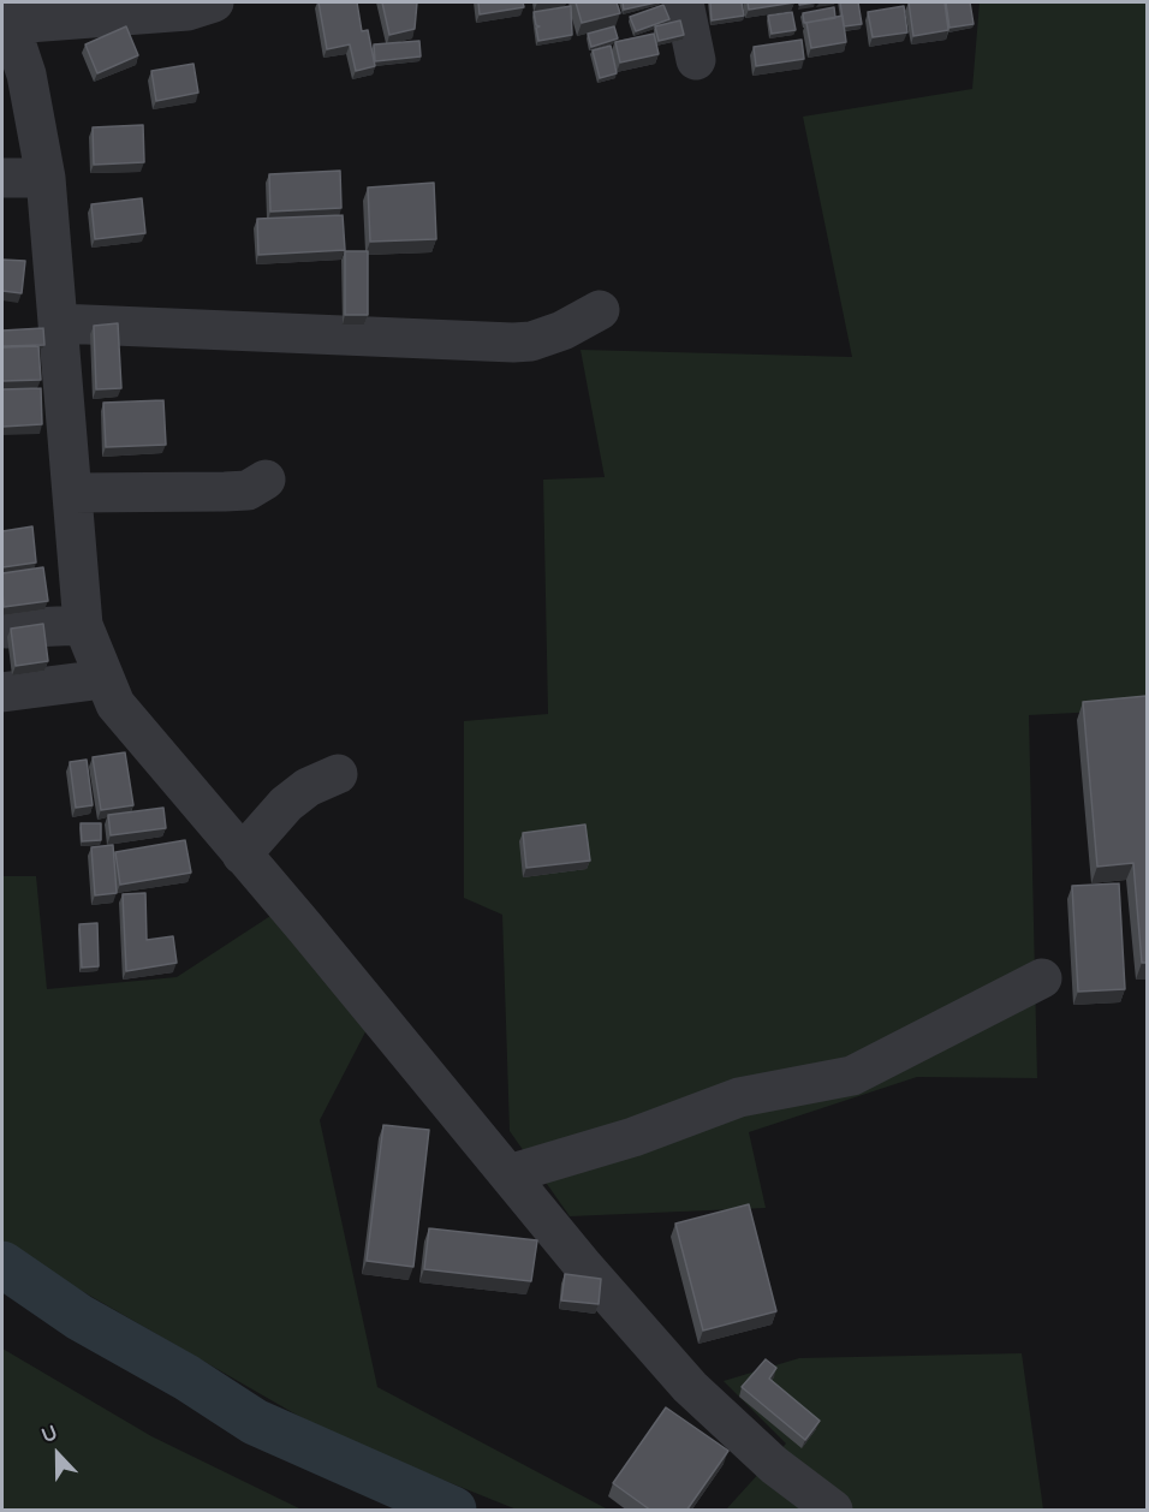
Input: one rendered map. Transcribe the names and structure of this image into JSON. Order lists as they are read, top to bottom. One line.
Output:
{"north":"top"}
